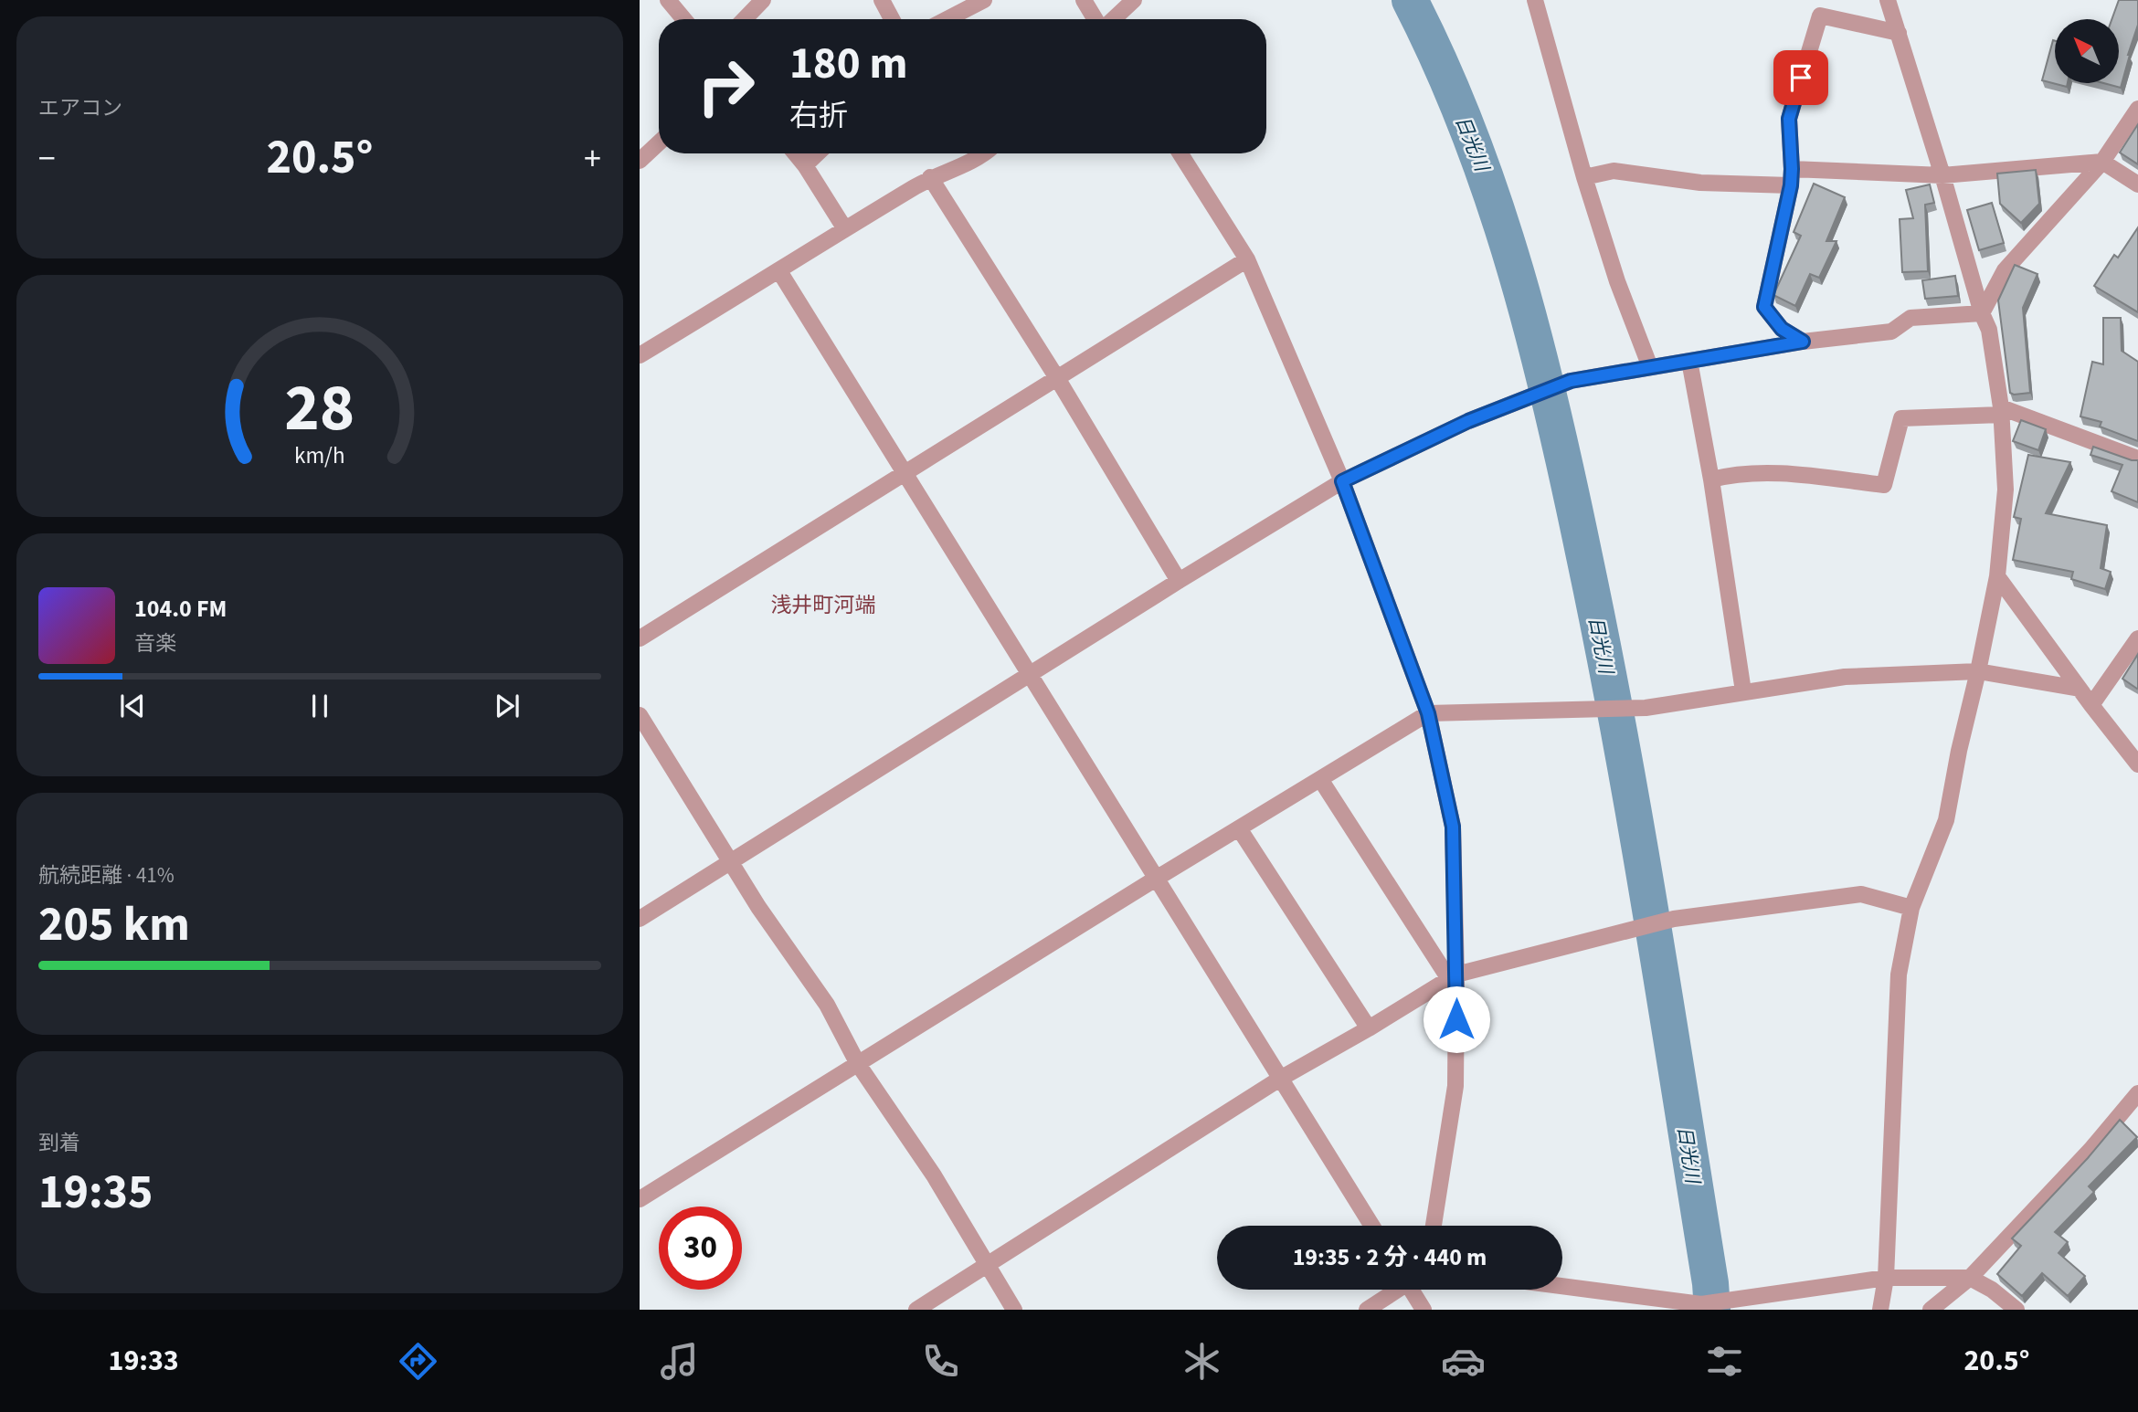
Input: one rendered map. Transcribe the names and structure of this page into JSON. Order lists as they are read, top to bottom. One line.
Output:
{"districts":["浅井町河端"],"water":["日光川"],"north":"top left","page":{"tile":["エアコン",["航続距離 · 41%","205 km"],["到着","19:35"]],"turn":["180 m","右折"],"heat":["−","20.5°","+"],"song":["104.0 FM","音楽"],"limit":"30","trip":"19:35 · 2 分 · 440 m","tabs":["19:33","20.5°"],"gauge":["28","km/h"]}}
